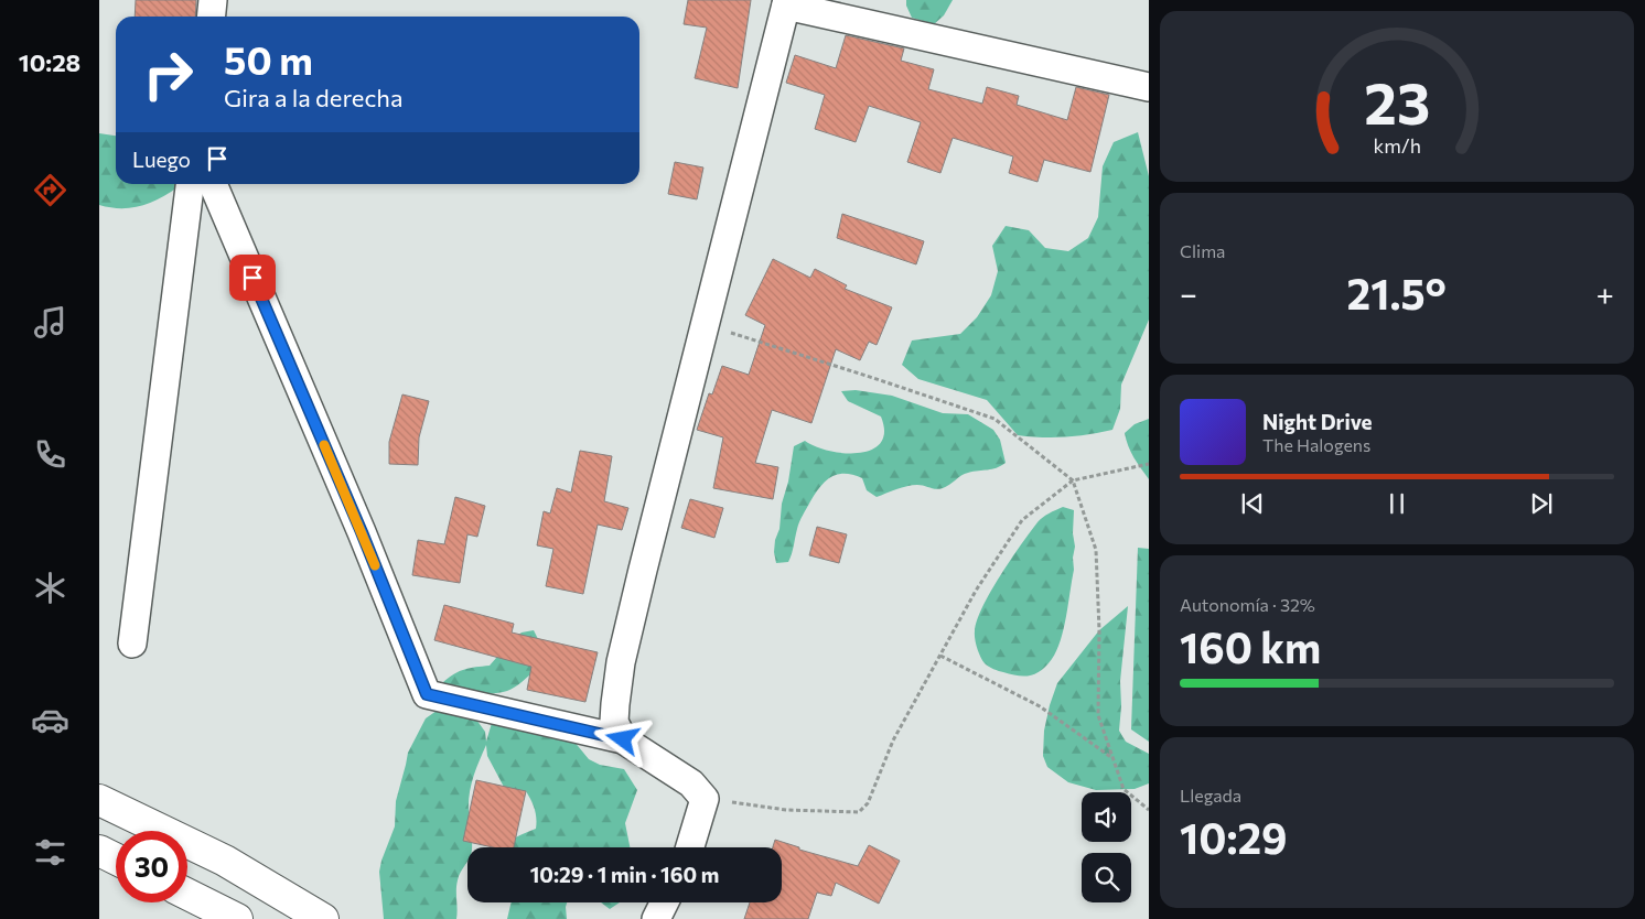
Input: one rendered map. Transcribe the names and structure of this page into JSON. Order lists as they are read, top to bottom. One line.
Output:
{"page":{"tabs":"10:28","turn":["50 m","Gira a la derecha"],"then":"Luego","tile":["Clima",["Autonomía · 32%","160 km"],["Llegada","10:29"]],"heat":["−","21.5°","+"],"song":["Night Drive","The Halogens"],"limit":"30","trip":"10:29 · 1 min · 160 m","gauge":["23","km/h"]}}
